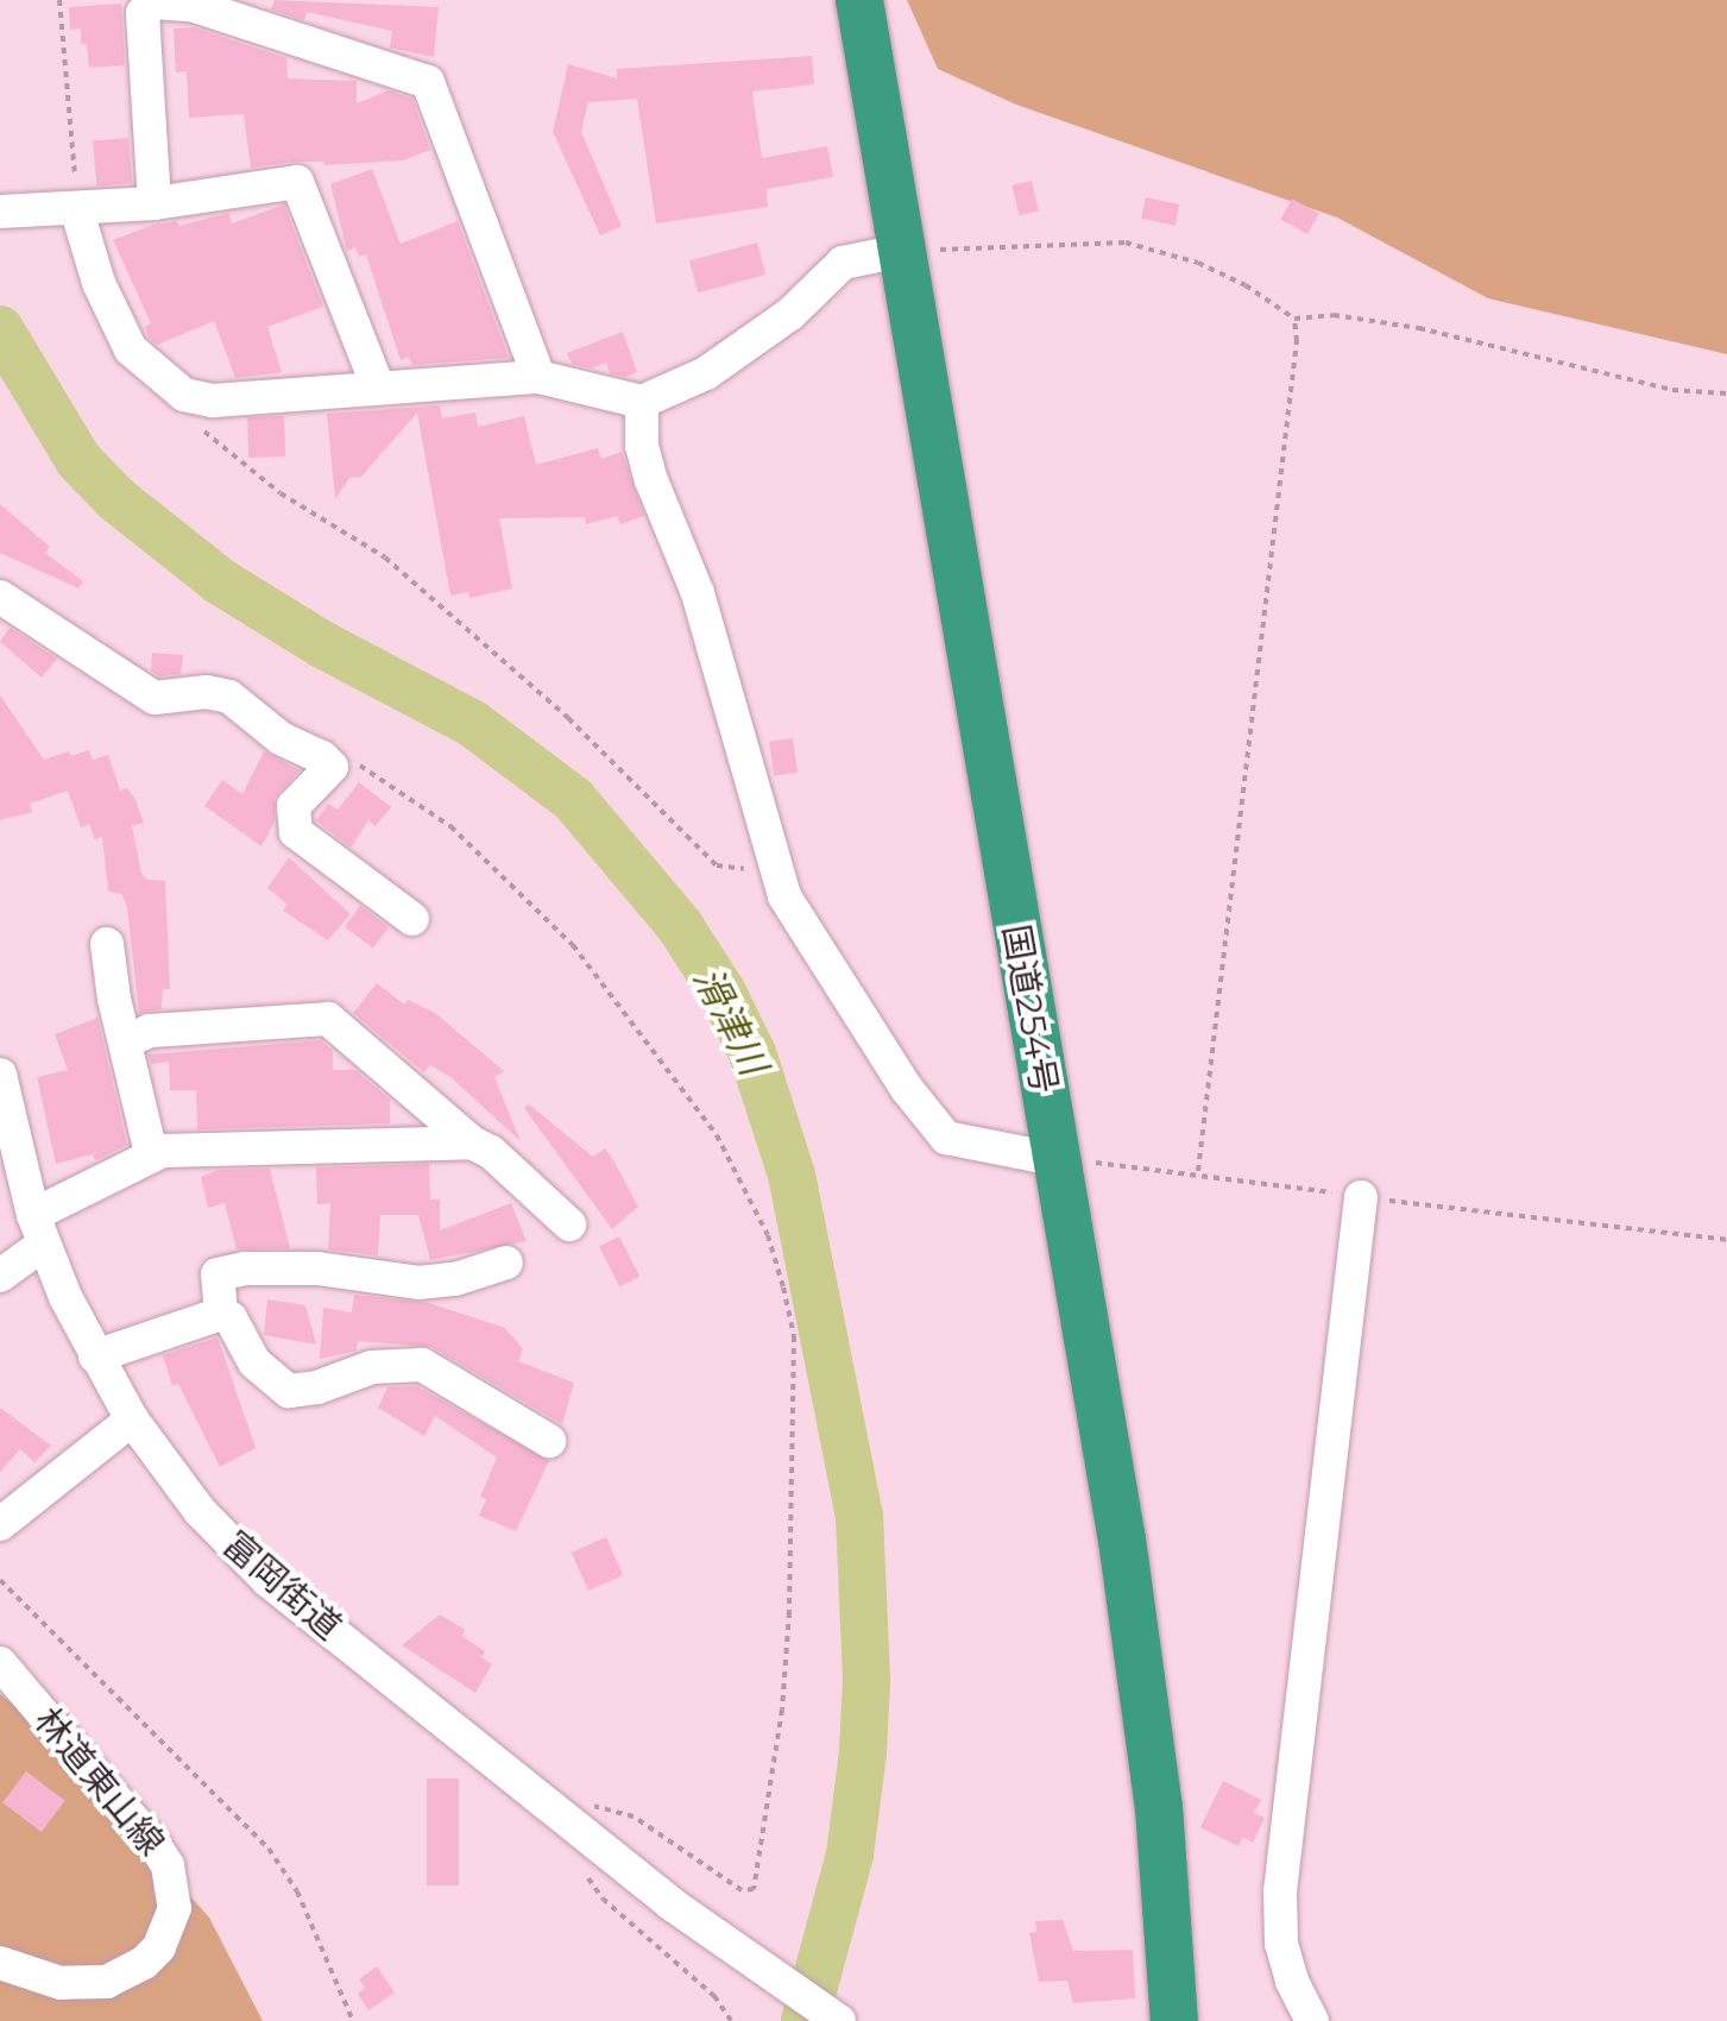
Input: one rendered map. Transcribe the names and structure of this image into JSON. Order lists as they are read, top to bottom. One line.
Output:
{"streets":{"highway":["国道254号"],"street":["富岡街道","林道東山線"]},"water":["滑津川"]}
